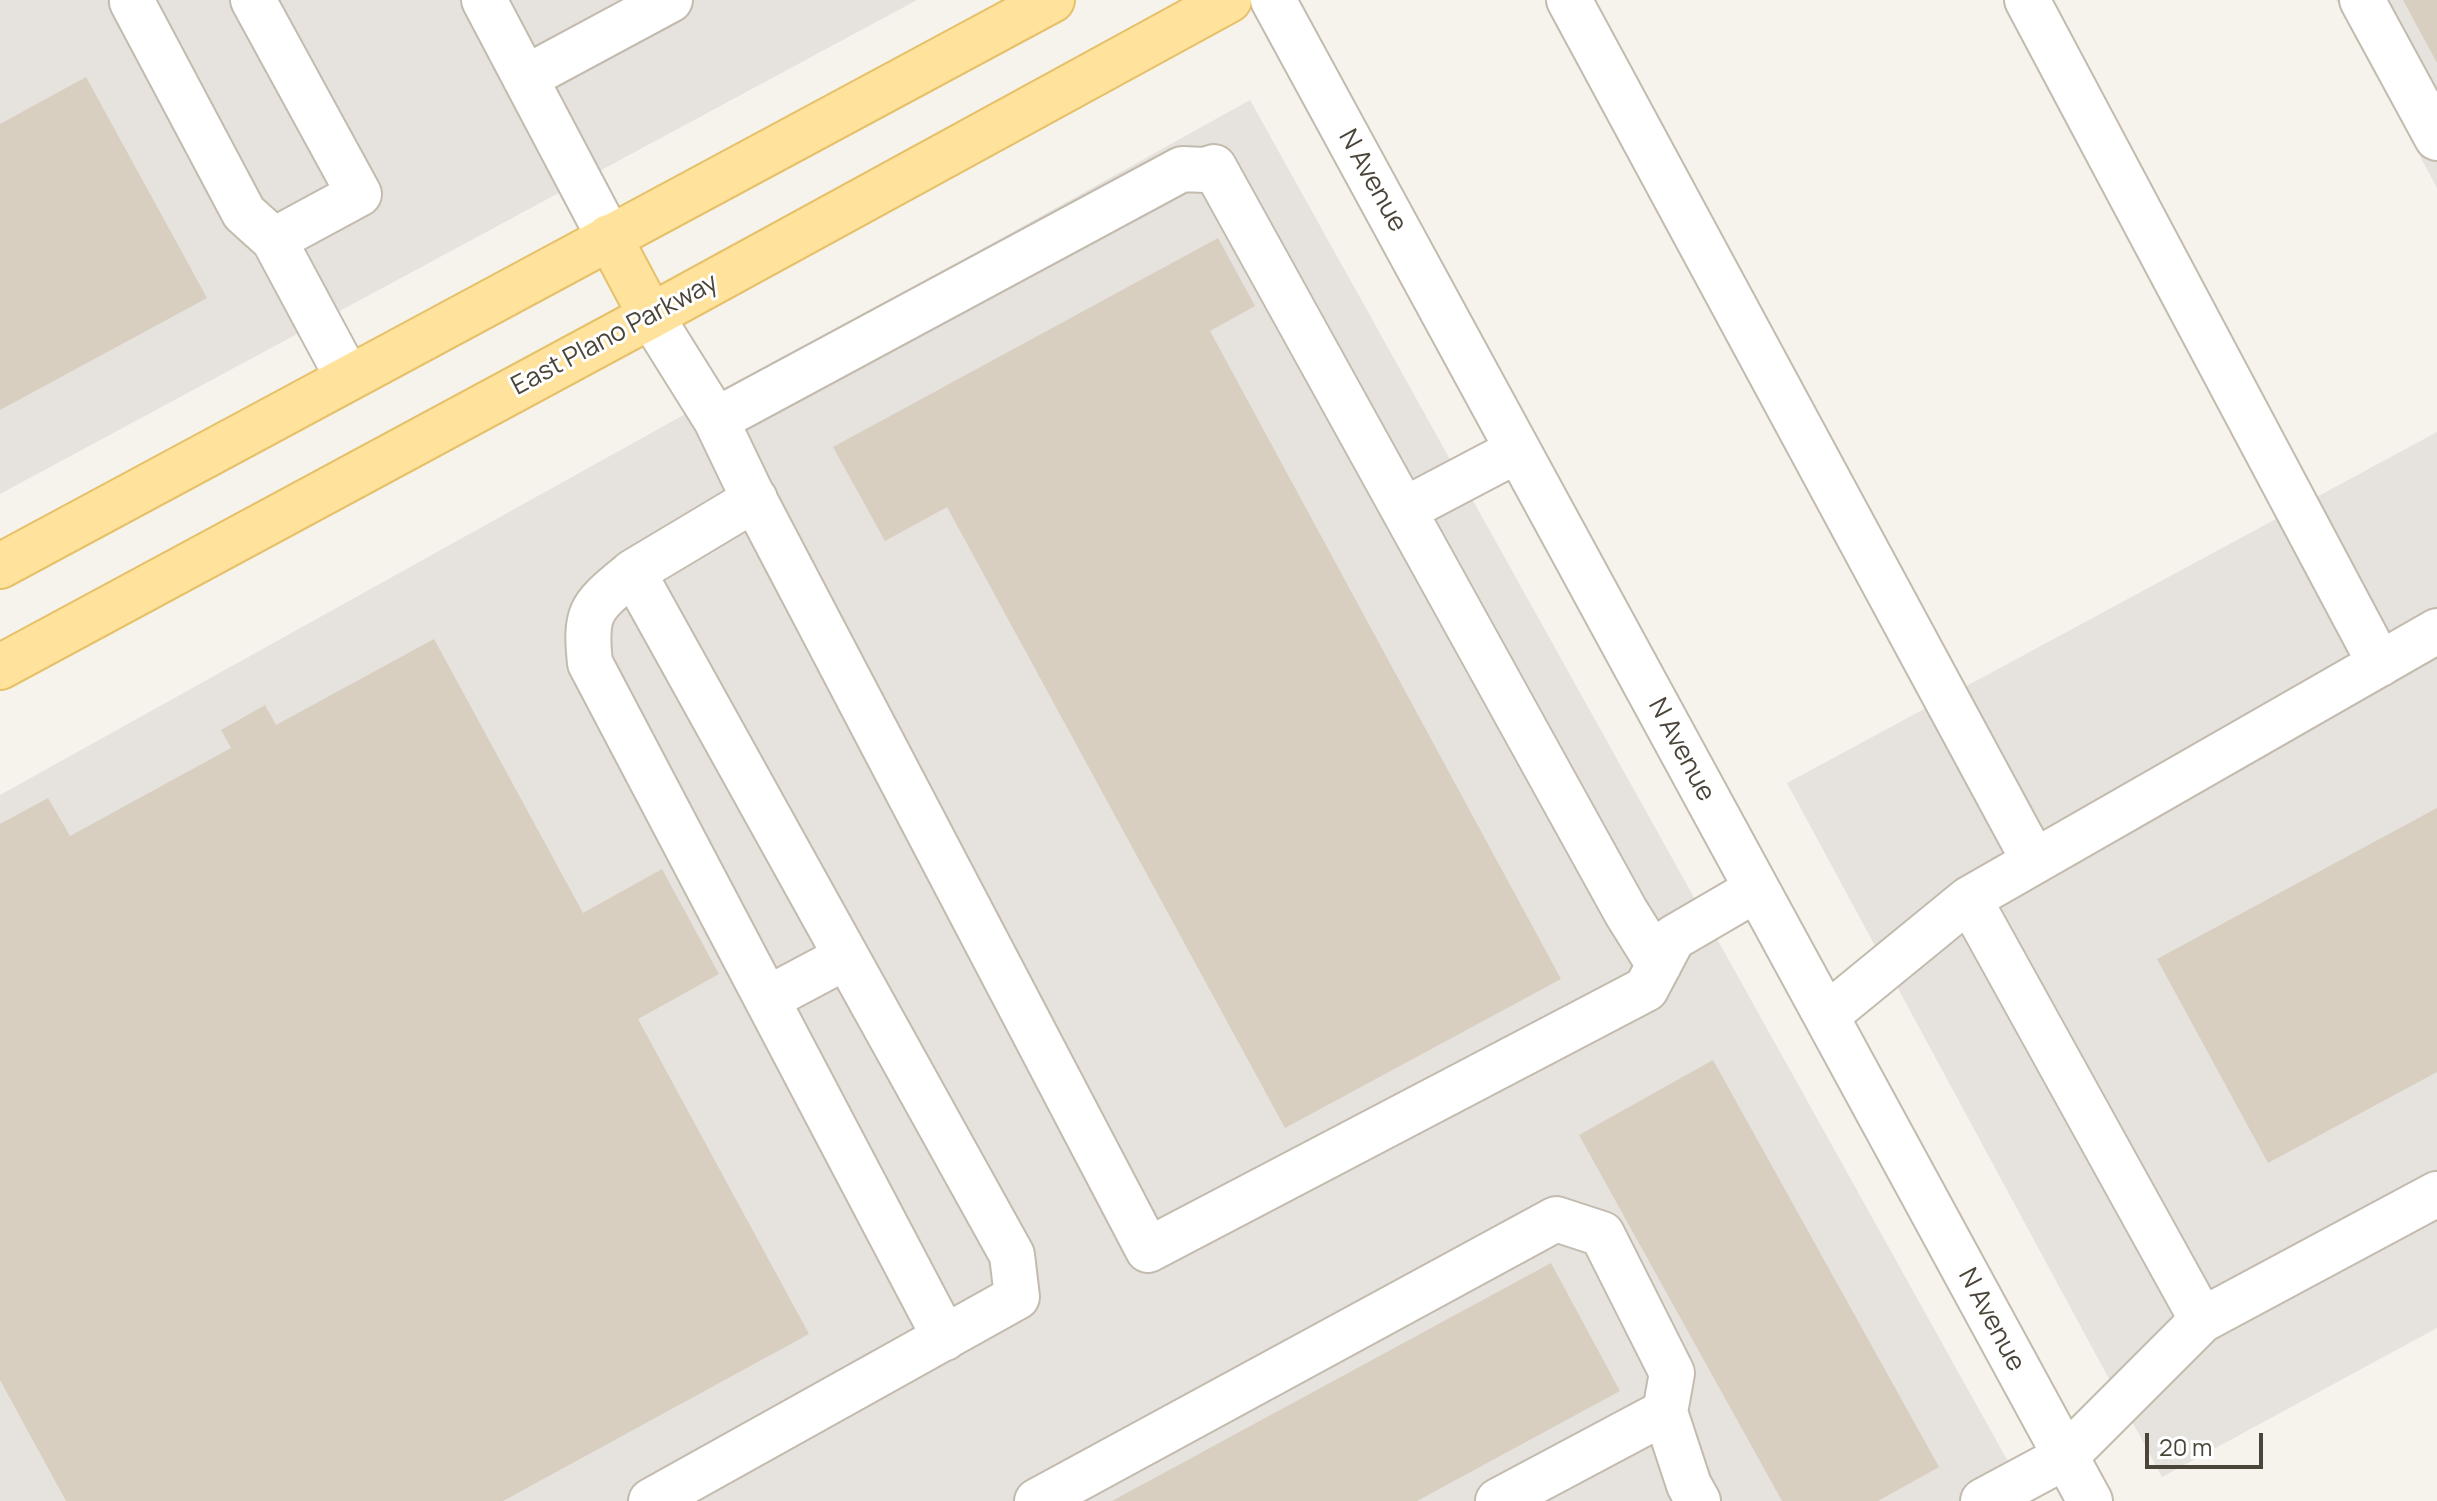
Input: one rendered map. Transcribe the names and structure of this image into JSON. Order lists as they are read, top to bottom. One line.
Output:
{"streets":{"main road":["East Plano Parkway"],"street":["N Avenue"]},"scale_bar":"20 m"}
